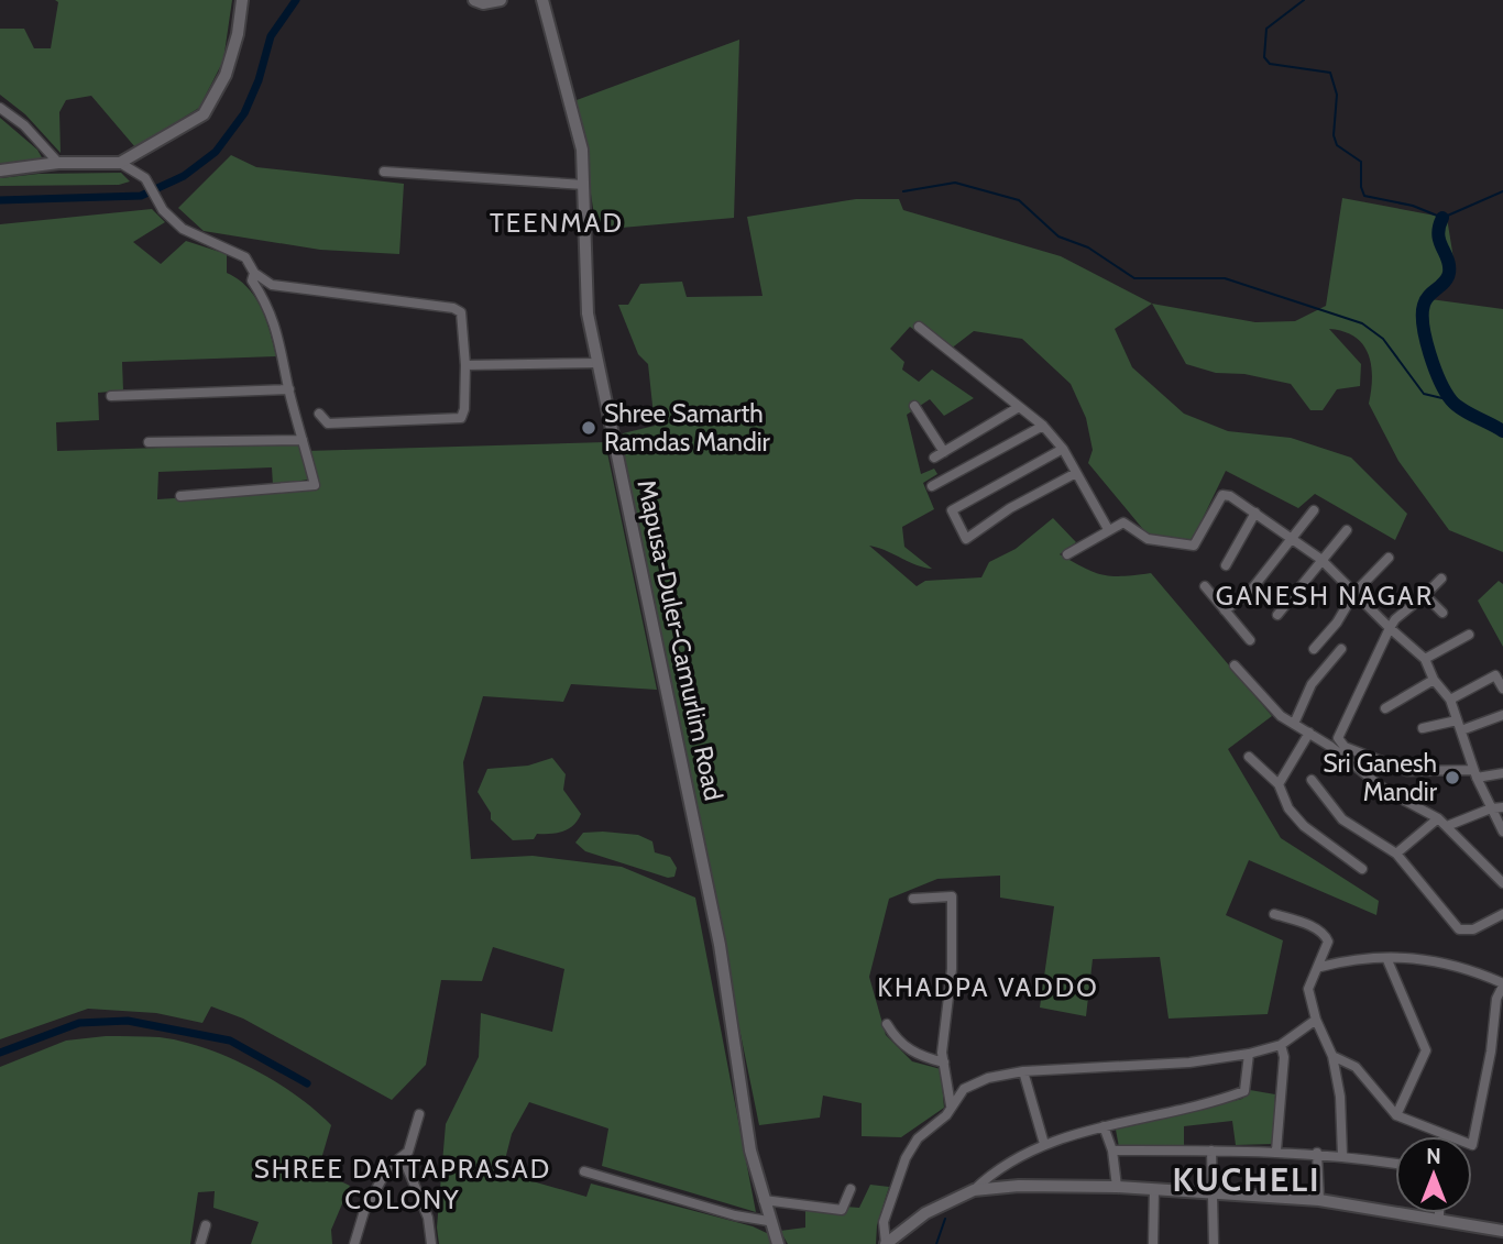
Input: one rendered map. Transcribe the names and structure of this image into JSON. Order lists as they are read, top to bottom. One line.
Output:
{"streets":{"street":["Mapusa-Duler-Camurlim Road"]},"districts":["TEENMAD","GANESH NAGAR","KHADPA VADDO","SHREE DATTAPRASAD COLONY","KUCHELI"],"places":["Shree Samarth Ramdas Mandir","Sri Ganesh Mandir"],"north":"top"}
